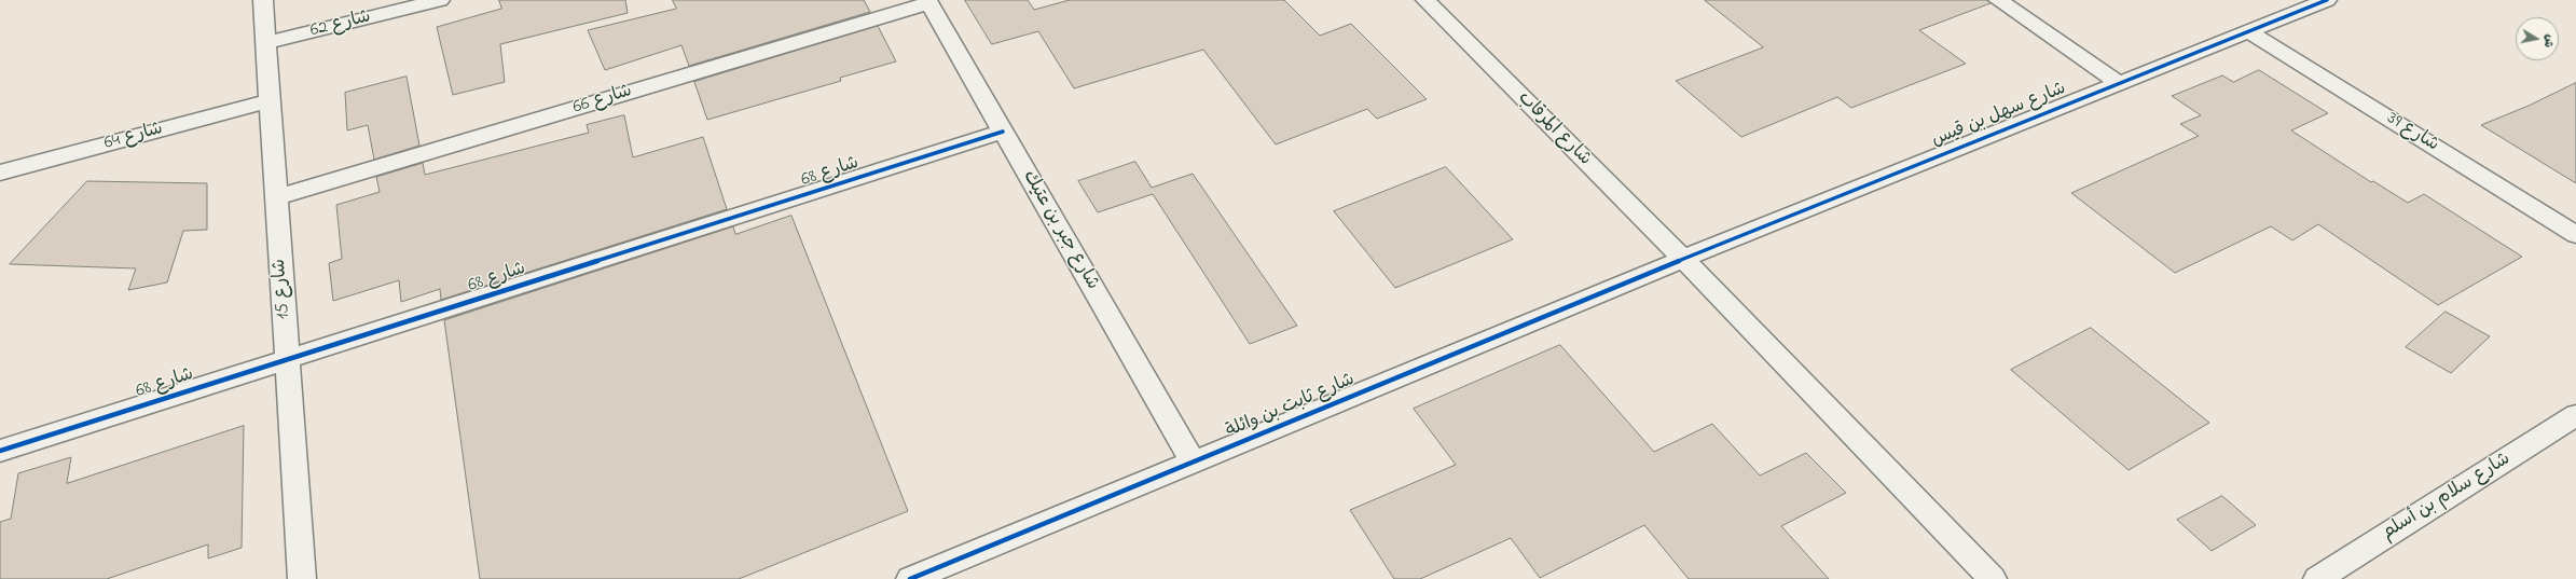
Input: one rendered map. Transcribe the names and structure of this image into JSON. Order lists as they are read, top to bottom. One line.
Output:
{"streets":{"street":["شارع 62","شارع 66","شارع سهل بن قيس","شارع المرقاب","شارع 39","شارع 64","شارع 68","شارع جبر بن عتيك","شارع 15","شارع ثابت بن وائلة","شارع سلام بن أسلم"]},"crossings":[["شارع 62","شارع 15"],["شارع 66","شارع جبر بن عتيك"],["شارع 66","شارع 15"],["شارع سهل بن قيس","شارع المرقاب"],["شارع سهل بن قيس","شارع 39"],["شارع سهل بن قيس","شارع ثابت بن وائلة"],["شارع المرقاب","شارع ثابت بن وائلة"],["شارع 64","شارع 15"],["شارع 68","شارع جبر بن عتيك"],["شارع 68","شارع 15"],["شارع جبر بن عتيك","شارع ثابت بن وائلة"]],"north":"right"}
